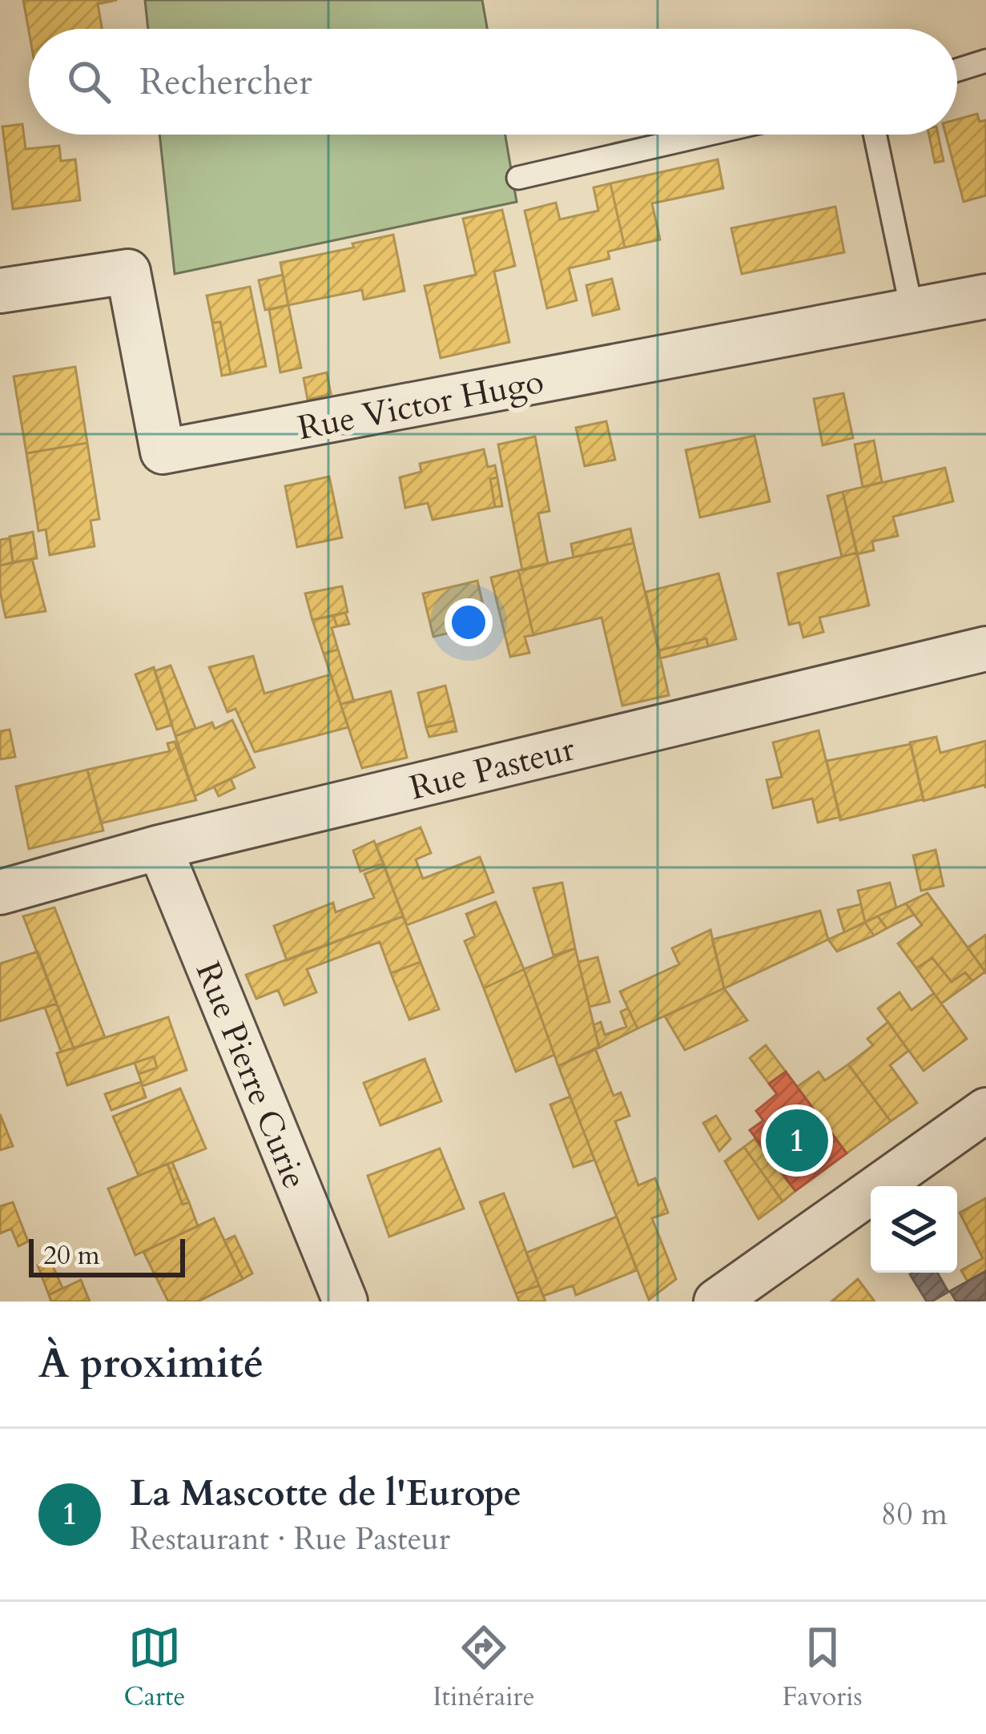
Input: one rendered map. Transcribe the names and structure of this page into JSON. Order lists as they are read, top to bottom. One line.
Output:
{"streets":{"street":["Rue Victor Hugo","Rue Pasteur","Rue Pierre Curie"]},"crossings":[["Rue Pasteur","Rue Pierre Curie"]],"scale_bar":"20 m","page":{"search":"Rechercher","pins":"1","scale":"20 m","heading":"À proximité","list":[{"mark":"1","name":"La Mascotte de l'Europe","note":"Restaurant · Rue Pasteur","value":"80 m"}],"nav":["Carte","Itinéraire","Favoris"]}}
